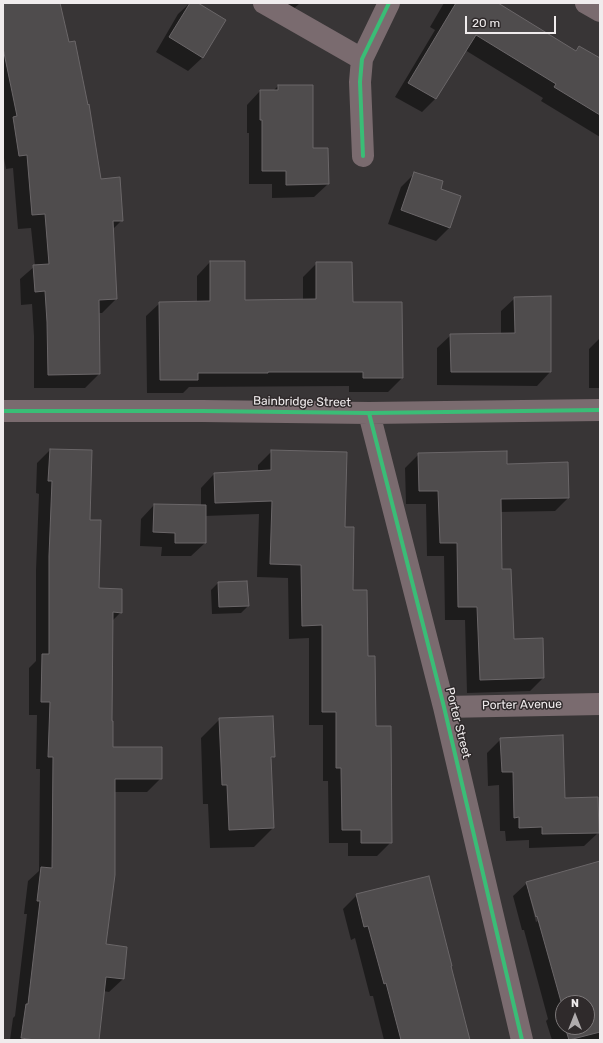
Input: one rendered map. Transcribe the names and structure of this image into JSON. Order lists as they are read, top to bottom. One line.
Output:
{"streets":{"street":["Bainbridge Street","Porter Avenue","Porter Street"]},"crossings":[["Bainbridge Street","Porter Street"],["Porter Avenue","Porter Street"]],"scale_bar":"20 m","north":"top"}
